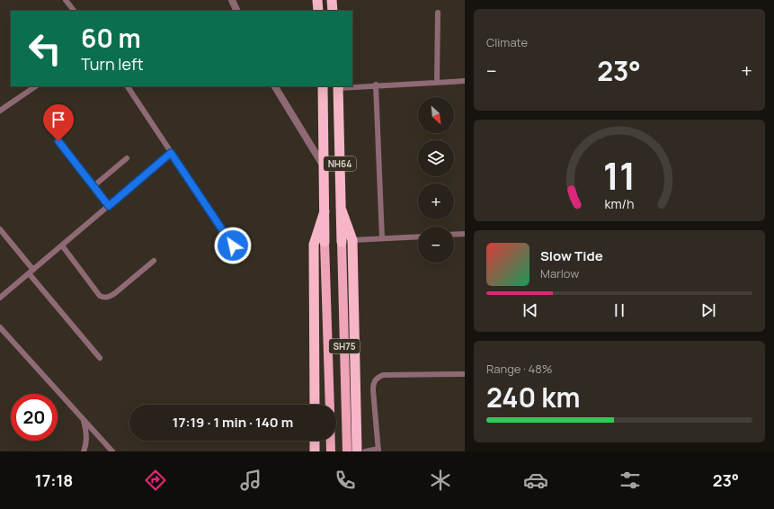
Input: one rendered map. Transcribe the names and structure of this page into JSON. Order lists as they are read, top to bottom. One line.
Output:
{"streets":{"highway":["NH64"],"main road":["SH75"]},"crossings":[["NH64","SH75"]],"north":"bottom right","page":{"tile":["Climate",["Range · 48%","240 km"]],"turn":["60 m","Turn left"],"heat":["−","23°","+"],"map_buttons":["+","−"],"song":["Slow Tide","Marlow"],"limit":"20","trip":"17:19 · 1 min · 140 m","tabs":["17:18","23°"],"gauge":["11","km/h"]}}
